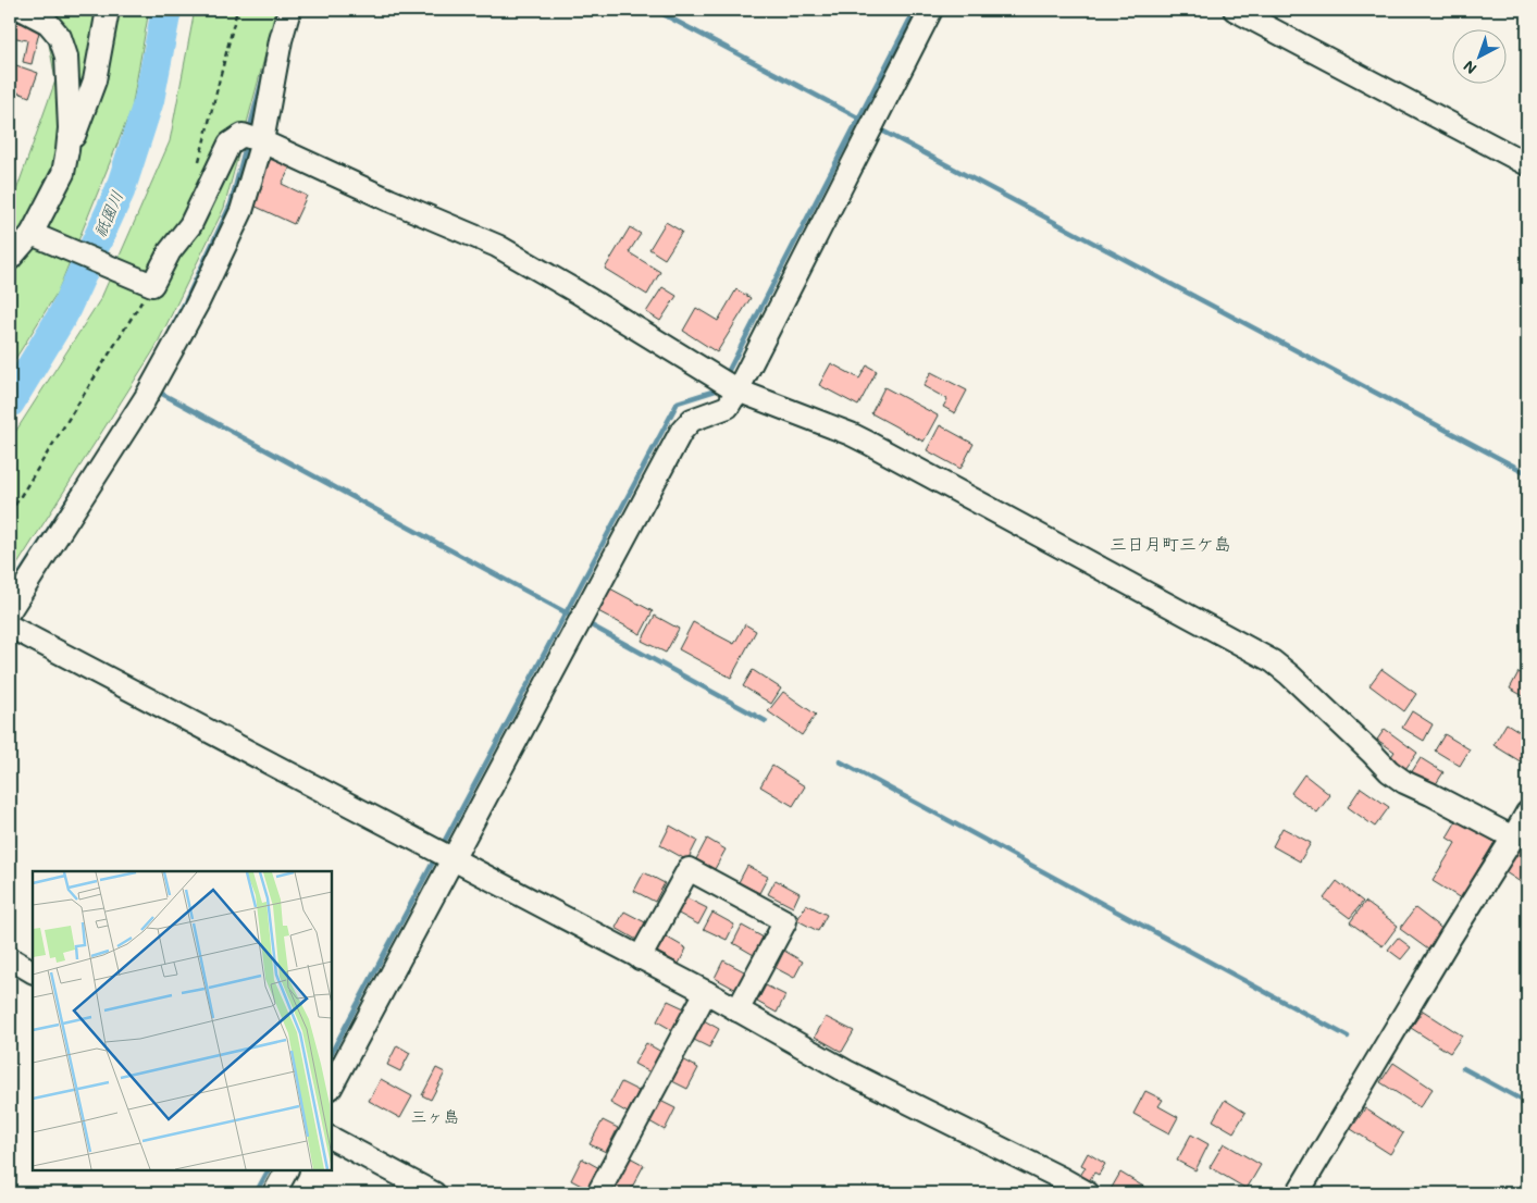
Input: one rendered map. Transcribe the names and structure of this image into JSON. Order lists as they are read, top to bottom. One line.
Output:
{"districts":["三日月町三ケ島","三ヶ島"],"water":["祇園川"],"north":"bottom left"}
